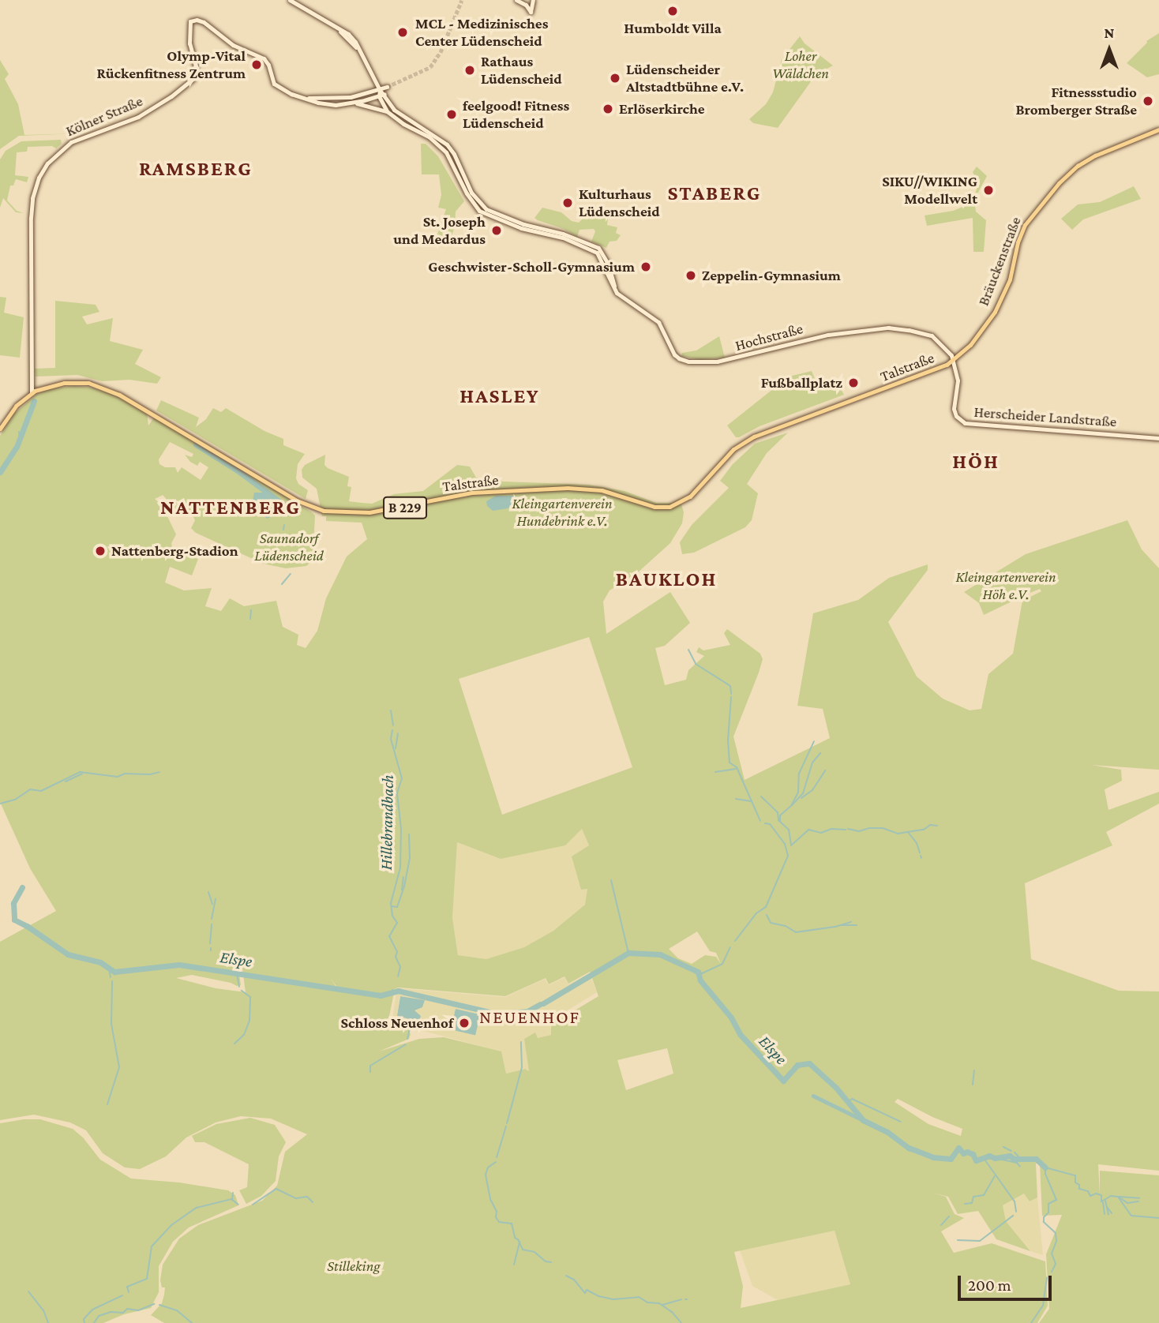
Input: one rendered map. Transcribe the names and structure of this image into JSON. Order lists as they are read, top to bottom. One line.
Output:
{"streets":{"main road":["Kölner Straße","Bräuckenstraße","Hochstraße","Talstraße","Herscheider Landstraße","B 229"]},"crossings":[["Kölner Straße","Talstraße"],["Bräuckenstraße","Hochstraße"],["Bräuckenstraße","Talstraße"],["Bräuckenstraße","Herscheider Landstraße"],["Hochstraße","Talstraße"],["Hochstraße","Herscheider Landstraße"],["Talstraße","Herscheider Landstraße"]],"districts":["RAMSBERG","STABERG","HASLEY","HÖH","NATTENBERG","BAUKLOH","NEUENHOF"],"water":["Hillebrandbach","Elspe"],"parks":["Loher Wäldchen","Kleingartenverein Hundebrink e.V.","Saunadorf Lüdenscheid","Kleingartenverein Höh e.V.","Stilleking"],"places":["Humboldt Villa","MCL - Medizinisches Center Lüdenscheid","Olymp-Vital Rückenfitness Zentrum","Rathaus Lüdenscheid","Lüdenscheider Altstadtbühne e.V.","Fitnessstudio Bromberger Straße","Erlöserkirche","feelgood! Fitness Lüdenscheid","SIKU//WIKING Modellwelt","Kulturhaus Lüdenscheid","St. Joseph und Medardus","Geschwister-Scholl-Gymnasium","Zeppelin-Gymnasium","Fußballplatz","Nattenberg-Stadion","Schloss Neuenhof"],"scale_bar":"200 m","north":"top"}
